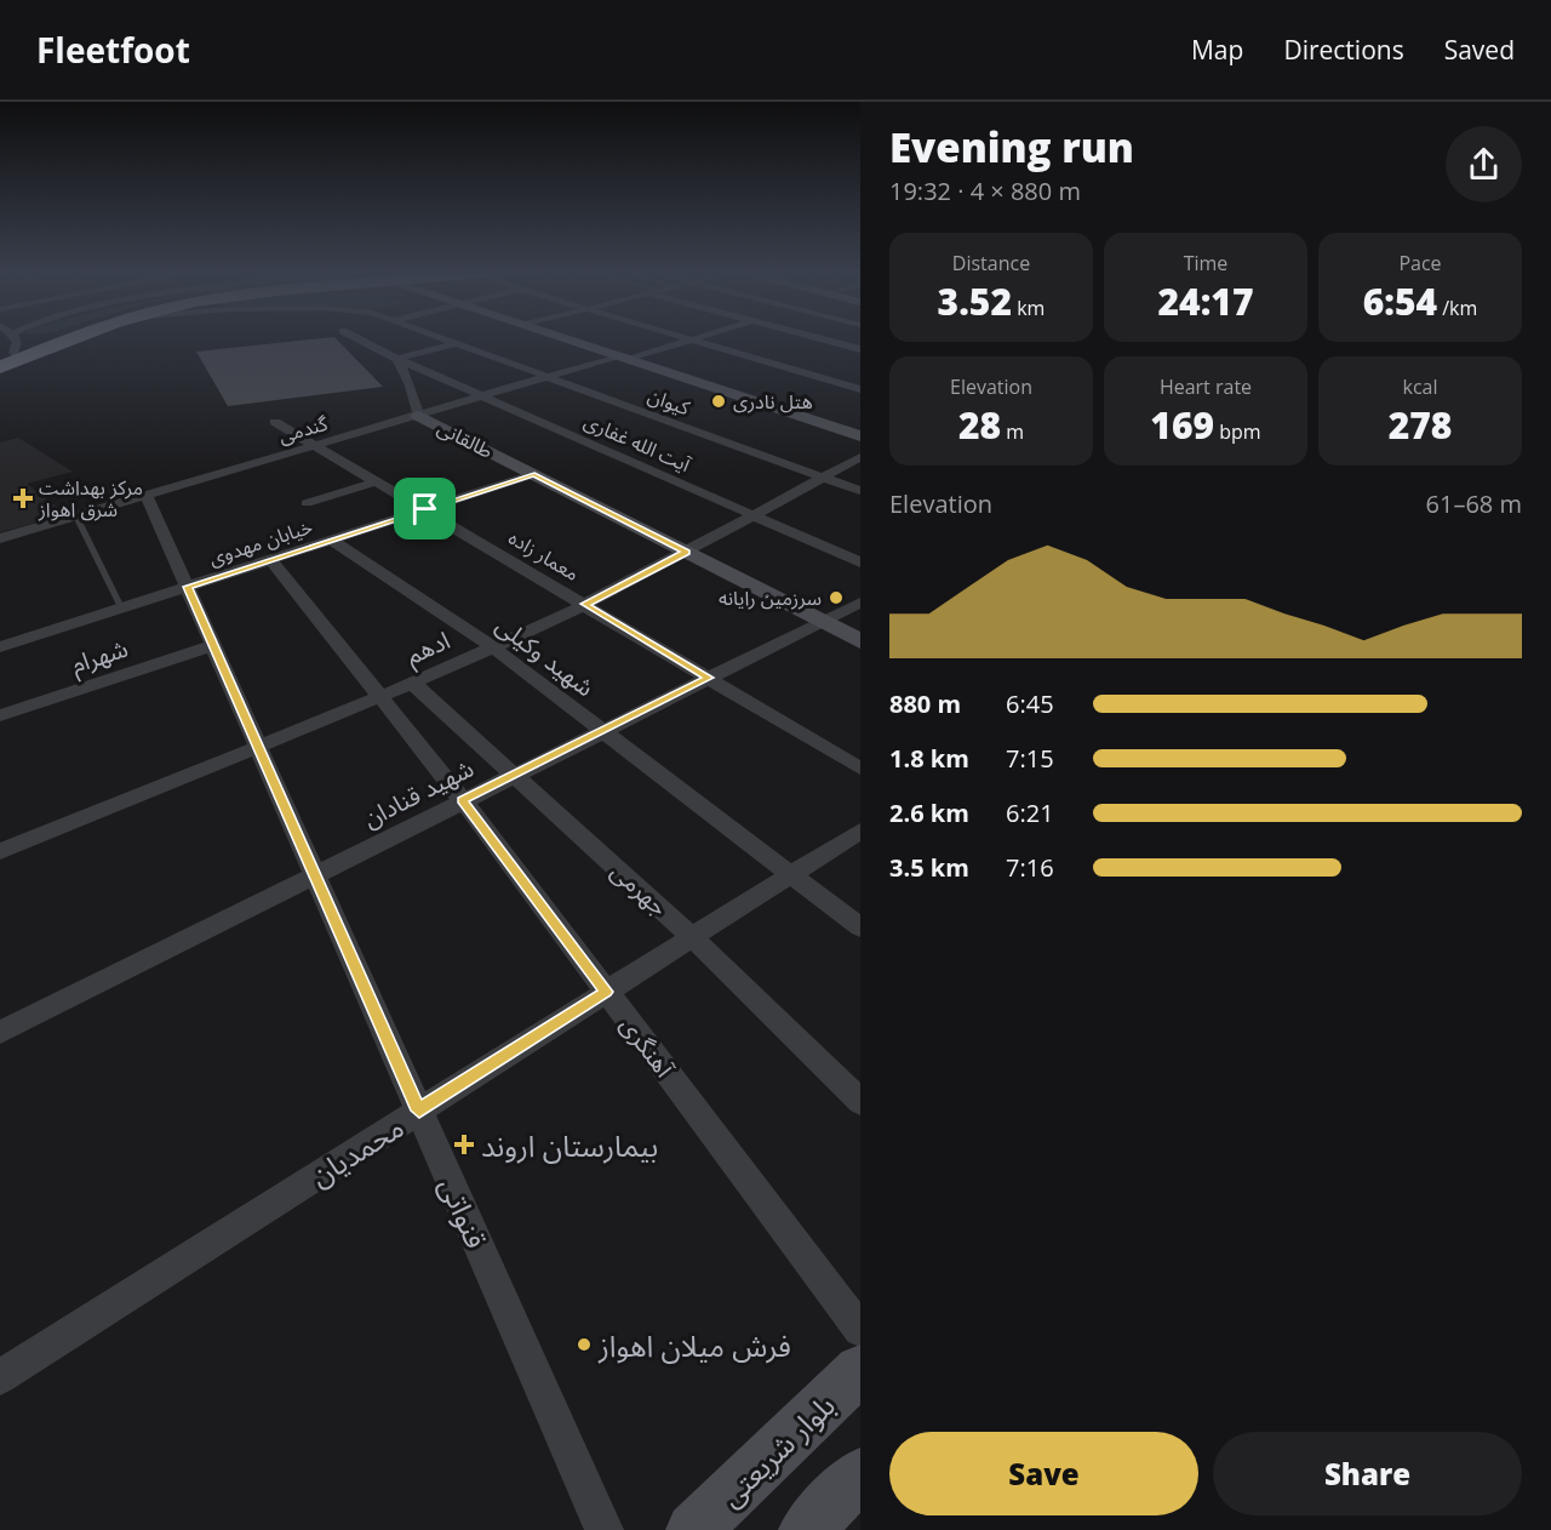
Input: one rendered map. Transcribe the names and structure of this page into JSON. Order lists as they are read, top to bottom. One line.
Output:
{"streets":{"main road":["طالقانی","بلوار شریعتی"],"street":["کیوان","گندمی","آیت الله غفاری","خیابان مهدوی","معمار زاده","ادهم","شهرام","شهید وکیلی","شهید قنادان","جهرمی","آهنگری","محمدیان","قنواتی"]},"crossings":[["کیوان","گندمی"],["کیوان","ادهم"],["گندمی","طالقانی"],["گندمی","آیت الله غفاری"],["گندمی","معمار زاده"],["گندمی","قنواتی"],["طالقانی","خیابان مهدوی"],["طالقانی","ادهم"],["طالقانی","شهید قنادان"],["آیت الله غفاری","ادهم"],["خیابان مهدوی","معمار زاده"],["خیابان مهدوی","شهید وکیلی"],["خیابان مهدوی","آهنگری"],["خیابان مهدوی","قنواتی"],["معمار زاده","ادهم"],["معمار زاده","شهید قنادان"],["ادهم","شهید وکیلی"],["ادهم","جهرمی"],["ادهم","آهنگری"],["ادهم","قنواتی"],["شهرام","قنواتی"],["شهید وکیلی","شهید قنادان"],["شهید وکیلی","محمدیان"],["شهید قنادان","جهرمی"],["شهید قنادان","آهنگری"],["شهید قنادان","قنواتی"],["جهرمی","محمدیان"],["آهنگری","محمدیان"],["محمدیان","قنواتی"]],"places":{"other":["هتل نادری","سرزمین رایانه","فرش میلان اهواز"],"health":["مرکز بهداشت شرق اهواز","بیمارستان اروند"]},"page":{"header":"Fleetfoot","nav":["Map","Directions","Saved"],"heading":["Evening run","19:32 · 4 × 880 m"],"stats":[["Distance","3.52 km"],["Time","24:17"],["Pace","6:54 /km"],["Elevation","28 m"],["Heart rate","169 bpm"],["kcal","278"]],"chart":["Elevation","61–68 m"],"list":[{"name":"880 m","note":"6:45"},{"name":"1.8 km","note":"7:15"},{"name":"2.6 km","note":"6:21"},{"name":"3.5 km","note":"7:16"}],"buttons":["Save","Share"]}}
